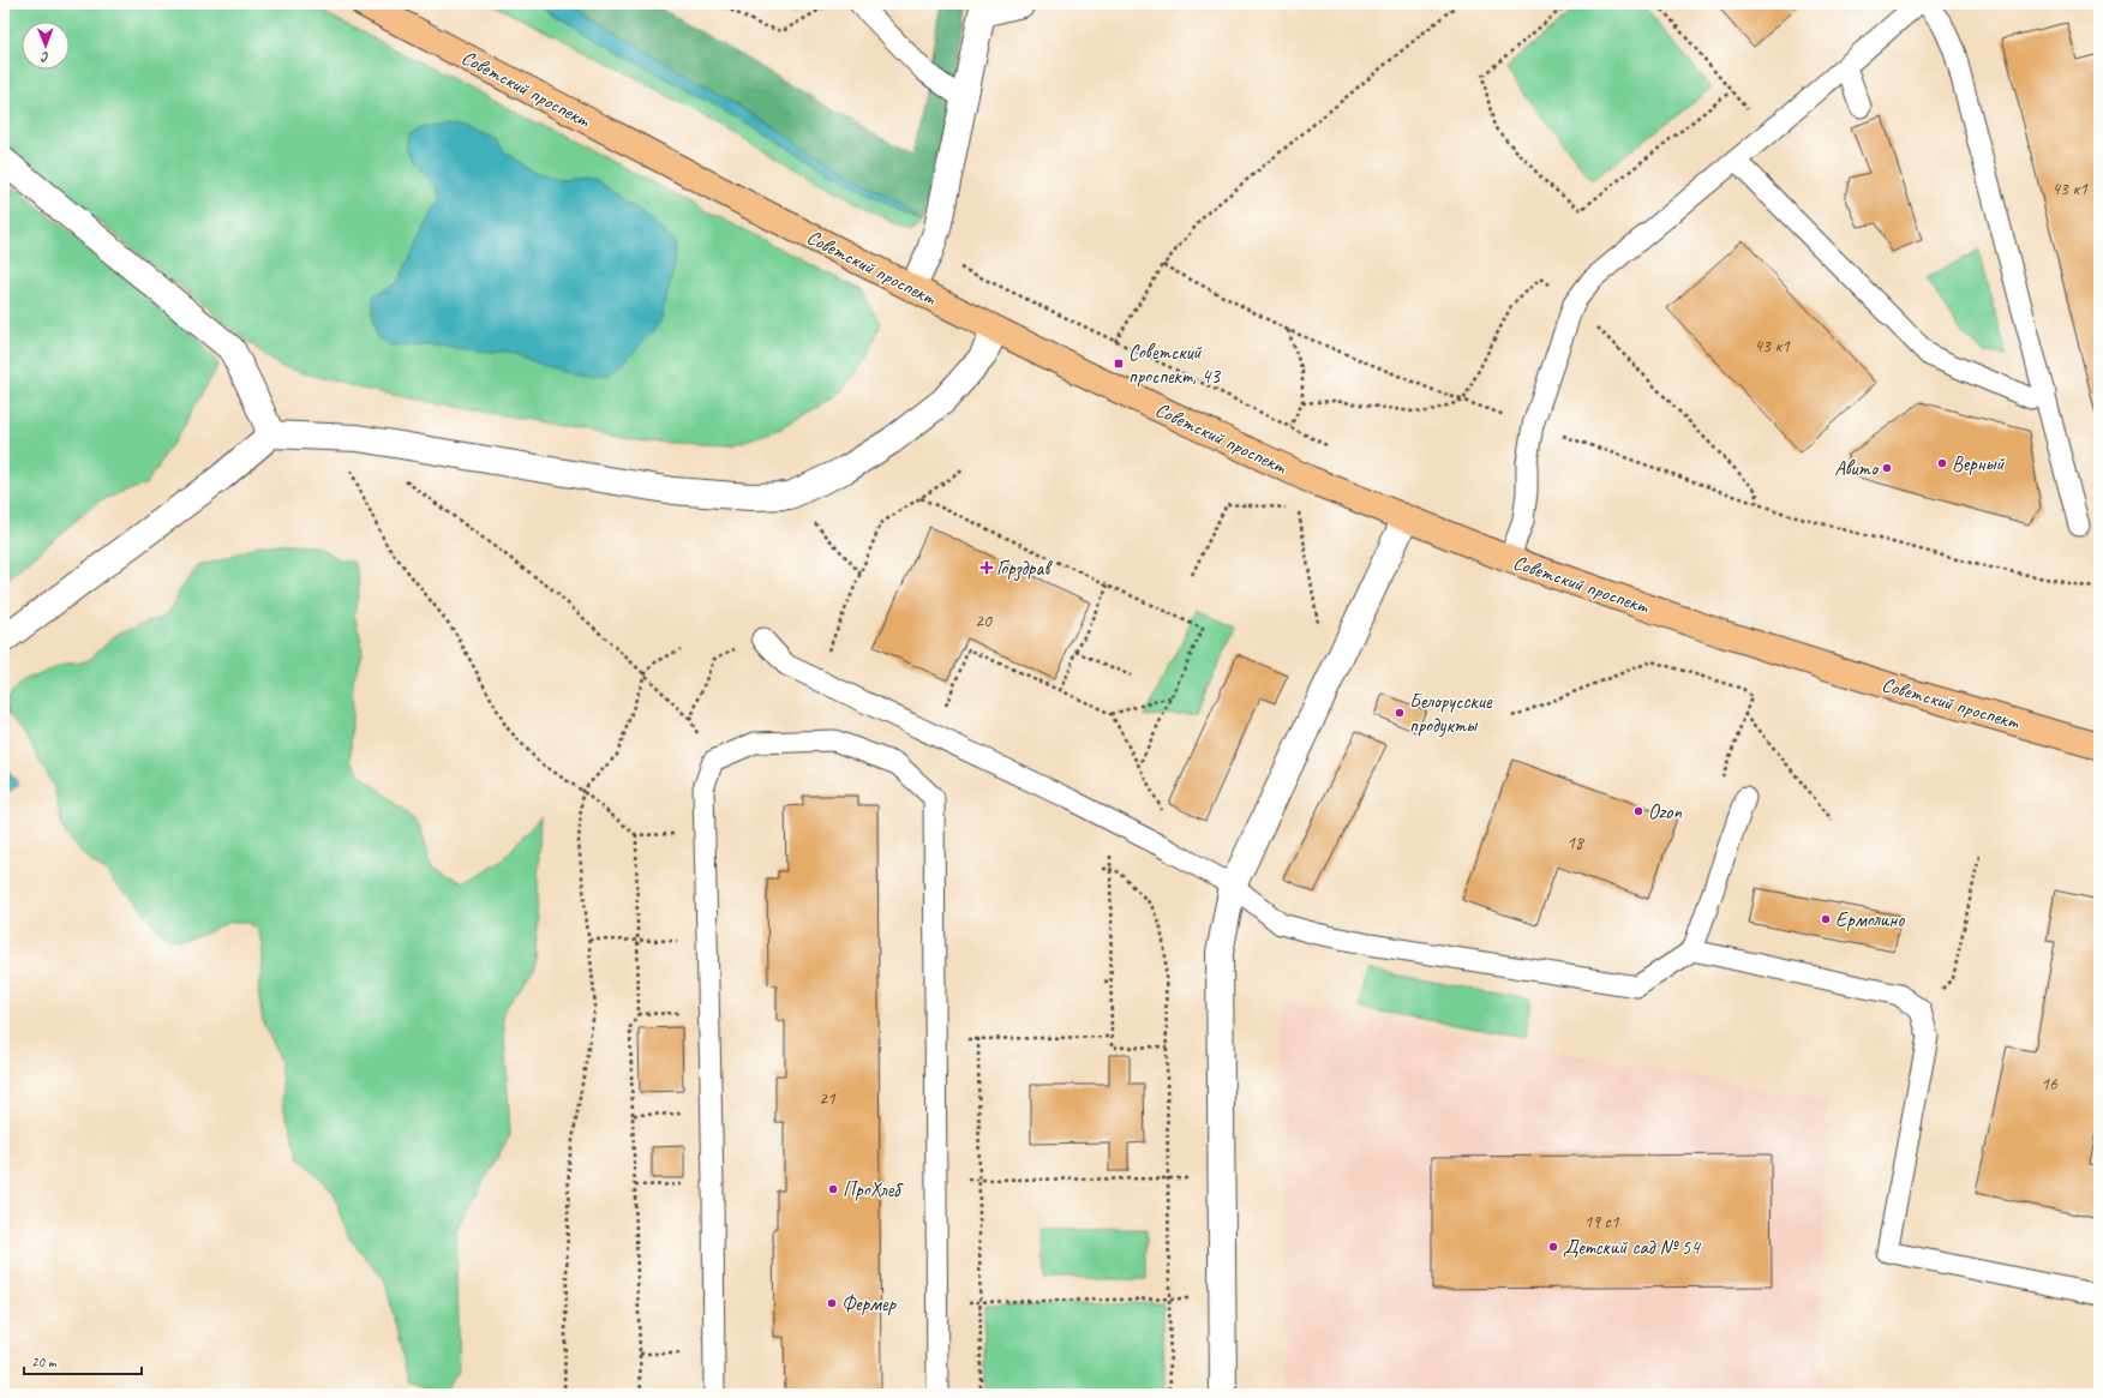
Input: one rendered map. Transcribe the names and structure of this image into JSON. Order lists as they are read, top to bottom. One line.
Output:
{"streets":{"main road":["Советский проспект"]},"places":{"transit":["Советский проспект, 43"],"other":["Верный","Авито","Белорусские продукты","Ozon","Ермолино","ПроХлеб","Детский сад № 54","Фермер"],"health":["Горздрав"]},"house_numbers":["43 к1","43 к1","20","18","16","21","19 с1"],"scale_bar":"20 m","north":"bottom"}
